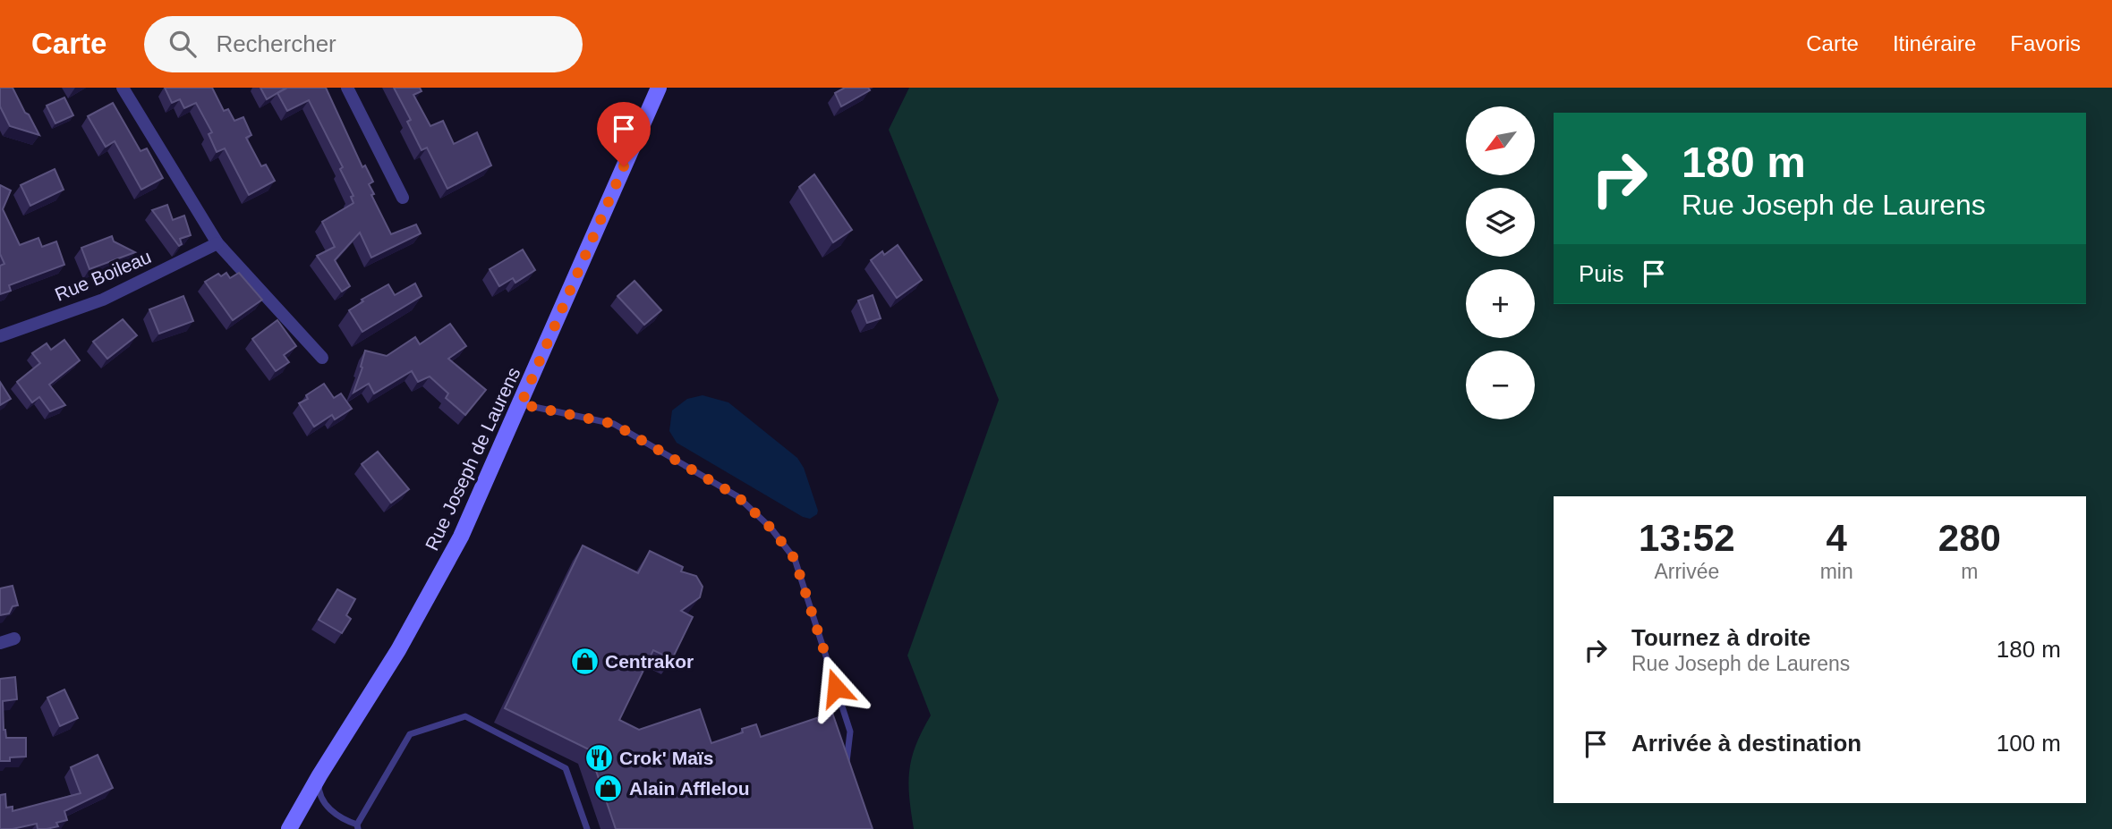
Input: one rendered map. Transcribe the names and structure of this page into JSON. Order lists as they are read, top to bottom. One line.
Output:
{"streets":{"main road":["Rue Joseph de Laurens"],"street":["Rue Boileau"]},"places":{"shop":["Centrakor","Alain Afflelou"],"restaurant":["Crok' Maïs"]},"north":"bottom left","page":{"header":"Carte","search":"Rechercher","nav":["Carte","Itinéraire","Favoris"],"map_buttons":["+","−"],"turn":["180 m","Rue Joseph de Laurens"],"then":"Puis","eta":["13:52","Arrivée","4","min","280","m"],"list":[{"name":"Tournez à droite","note":"Rue Joseph de Laurens","value":"180 m"},{"name":"Arrivée à destination","value":"100 m"}]}}
